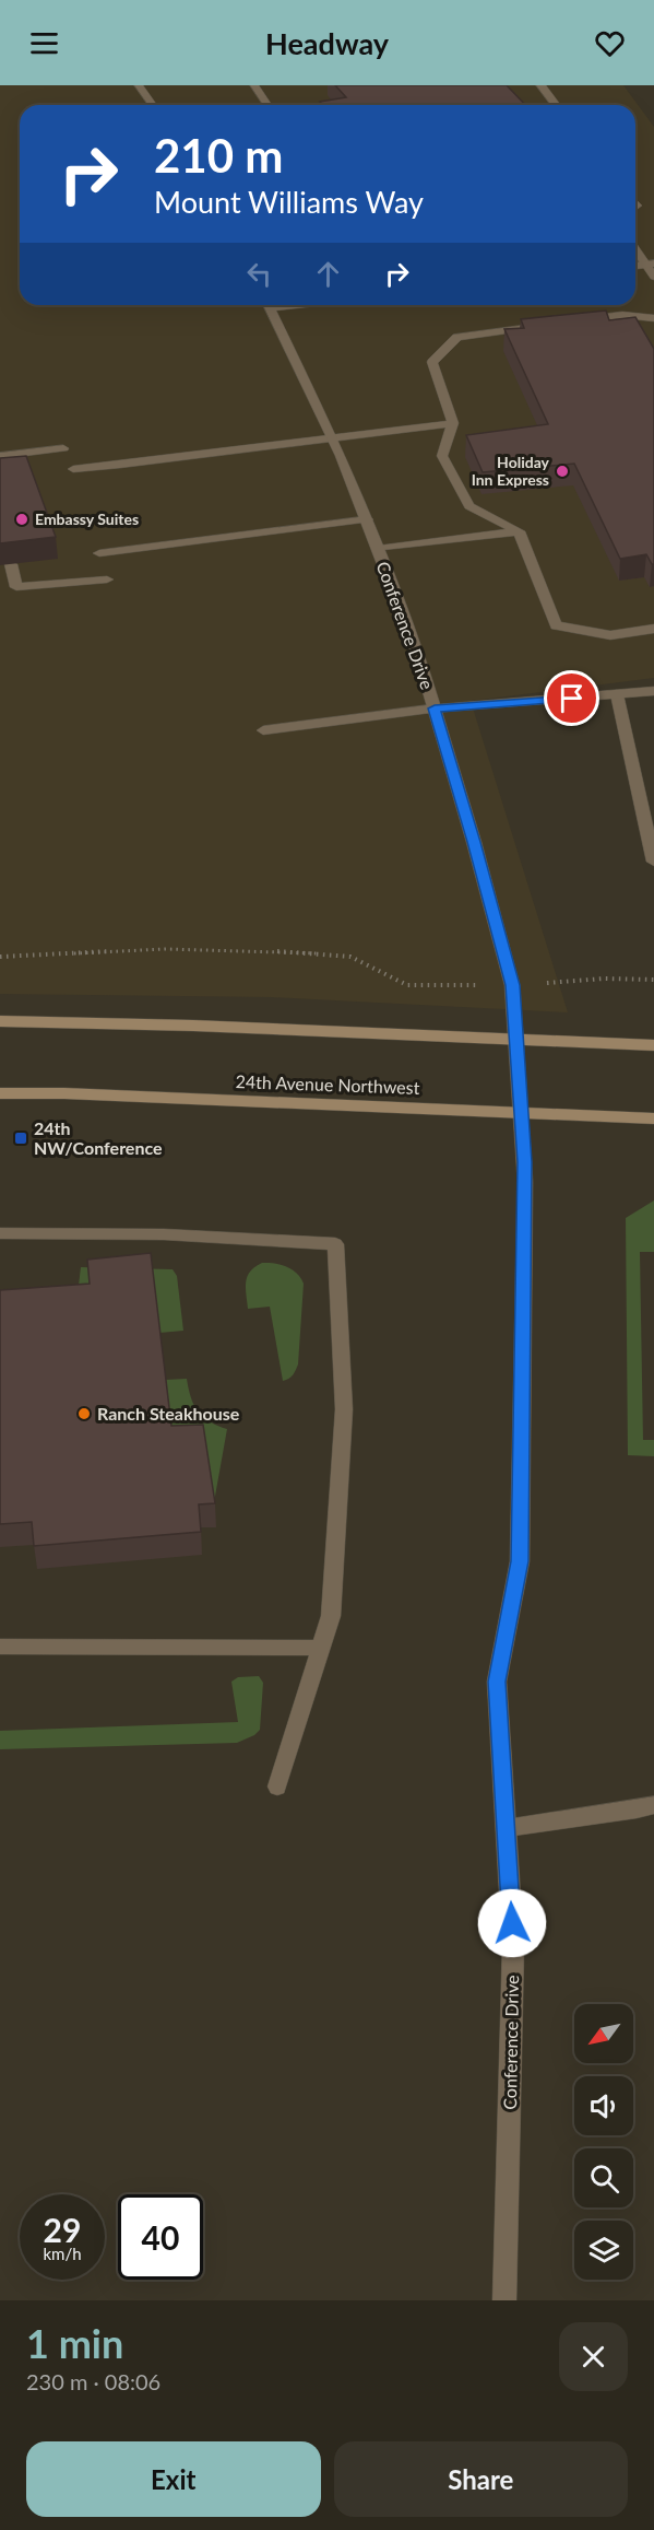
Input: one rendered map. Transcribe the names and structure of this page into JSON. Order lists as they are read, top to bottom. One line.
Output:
{"streets":{"main road":["24th Avenue Northwest"],"street":["Conference Drive"]},"crossings":[["Conference Drive","24th Avenue Northwest"]],"places":{"other":["Holiday Inn Express","Embassy Suites","Ranch Steakhouse"],"transit":["24th NW/Conference"]},"north":"bottom left","page":{"header":"Headway","turn":["210 m","Mount Williams Way"],"speed":"29 km/h","limit":"40","heading":["1 min","230 m · 08:06"],"buttons":["Exit","Share"]}}
